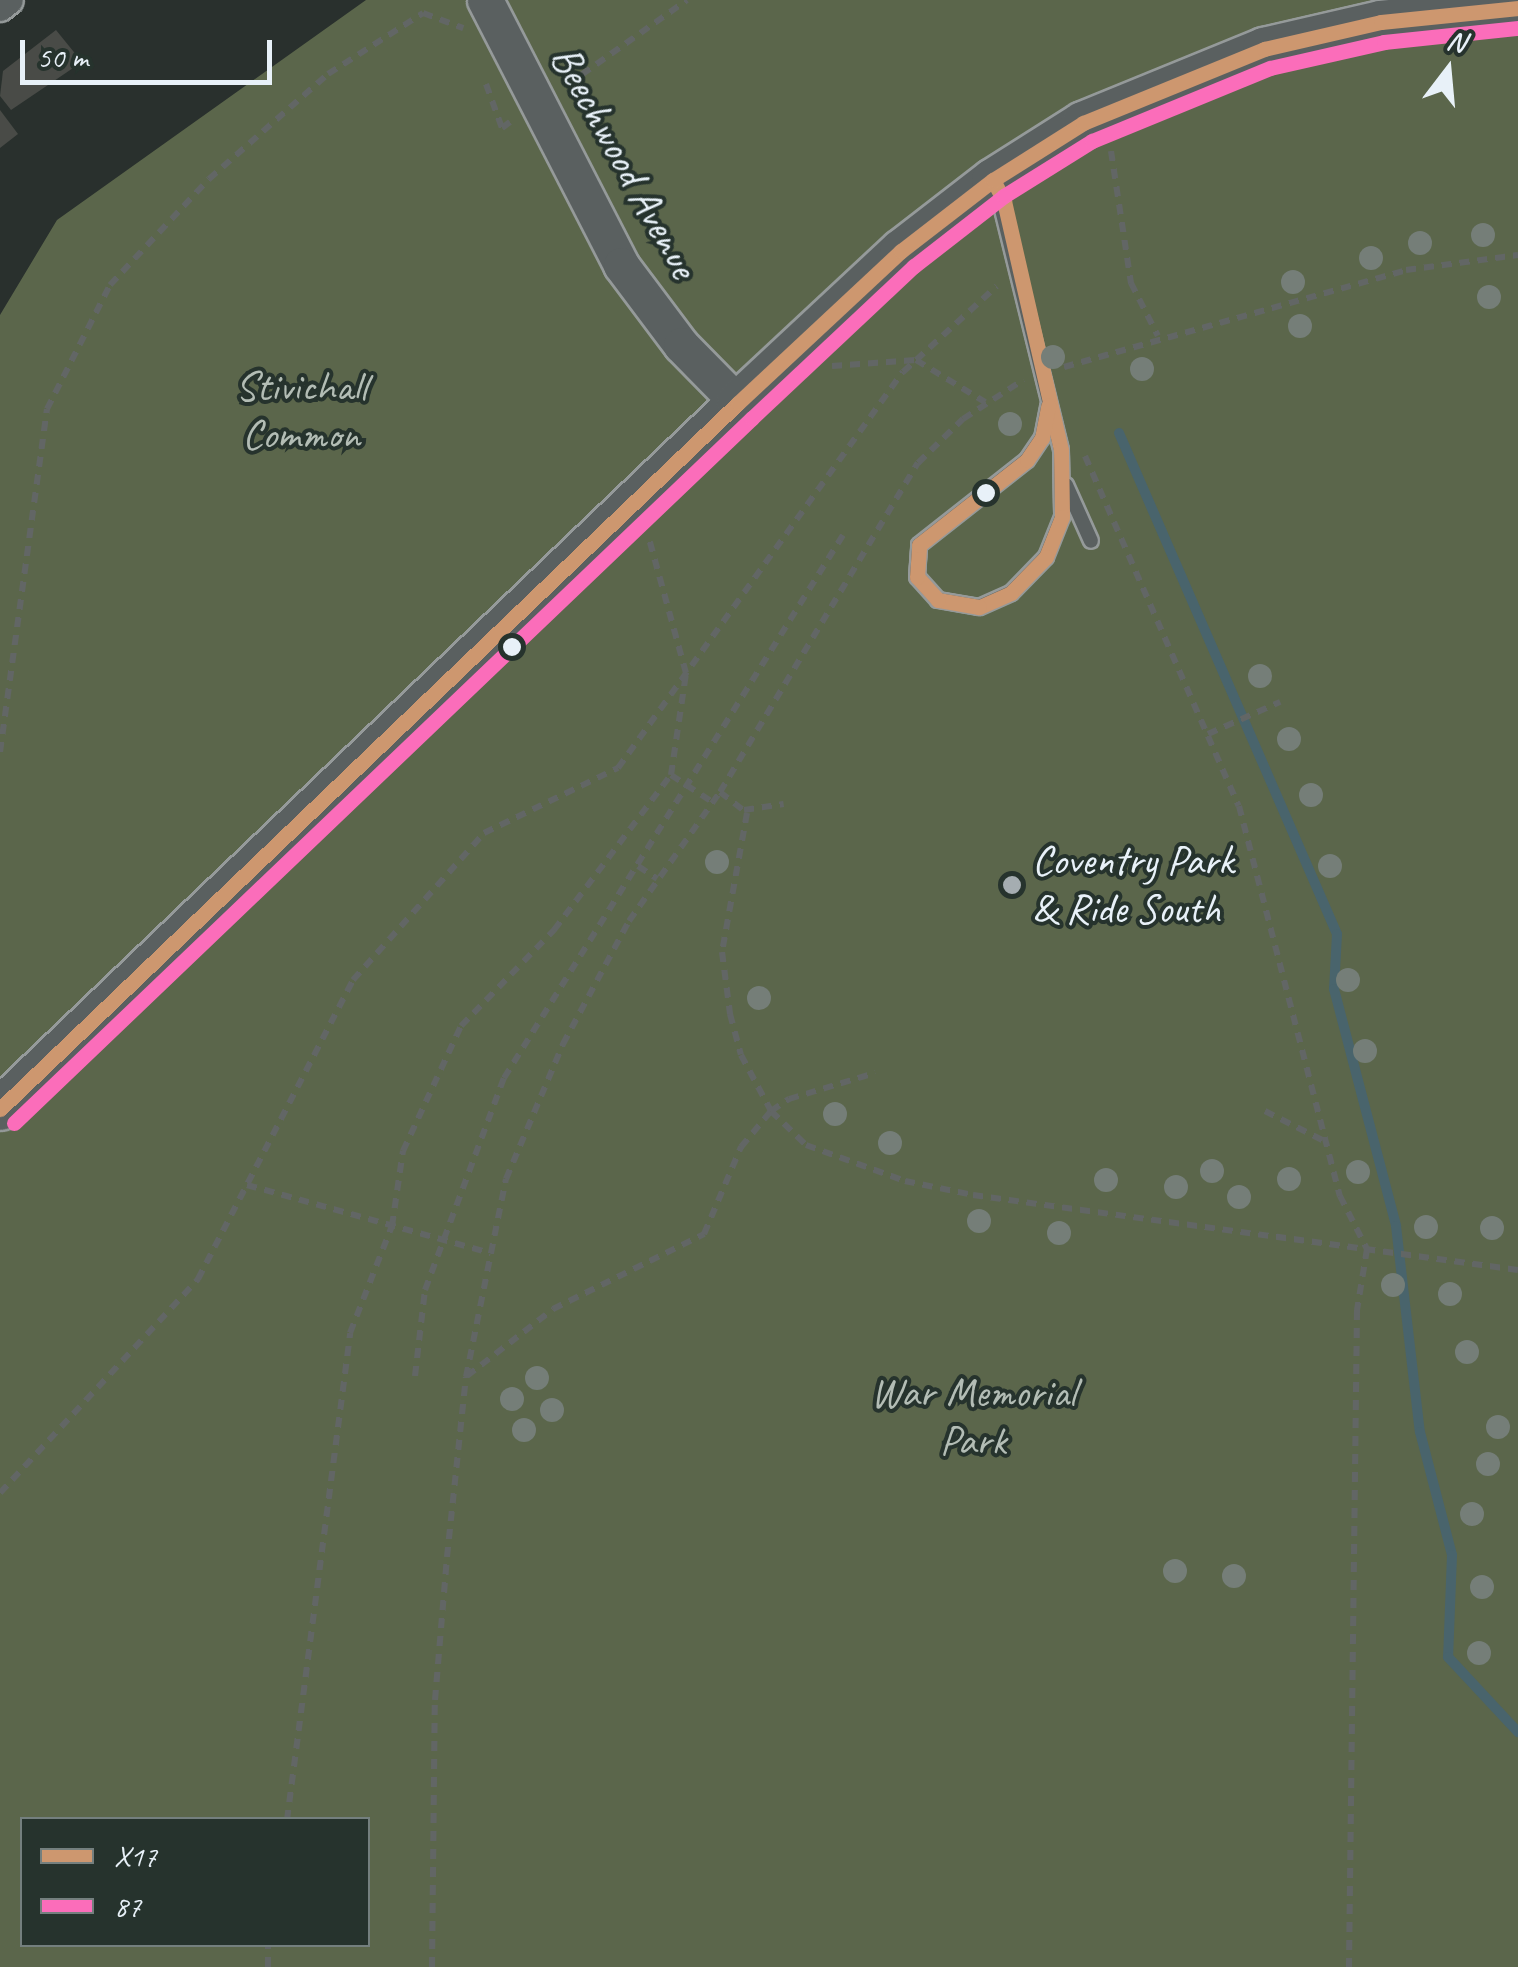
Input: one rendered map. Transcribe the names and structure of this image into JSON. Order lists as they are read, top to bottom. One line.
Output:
{"streets":{"street":["Beechwood Avenue"]},"parks":["Stivichall Common","War Memorial Park"],"places":["Coventry Park & Ride South"],"lines":["transit line X17","transit line 87"],"legend":["X17","87"],"scale_bar":"50 m","north":"top"}
